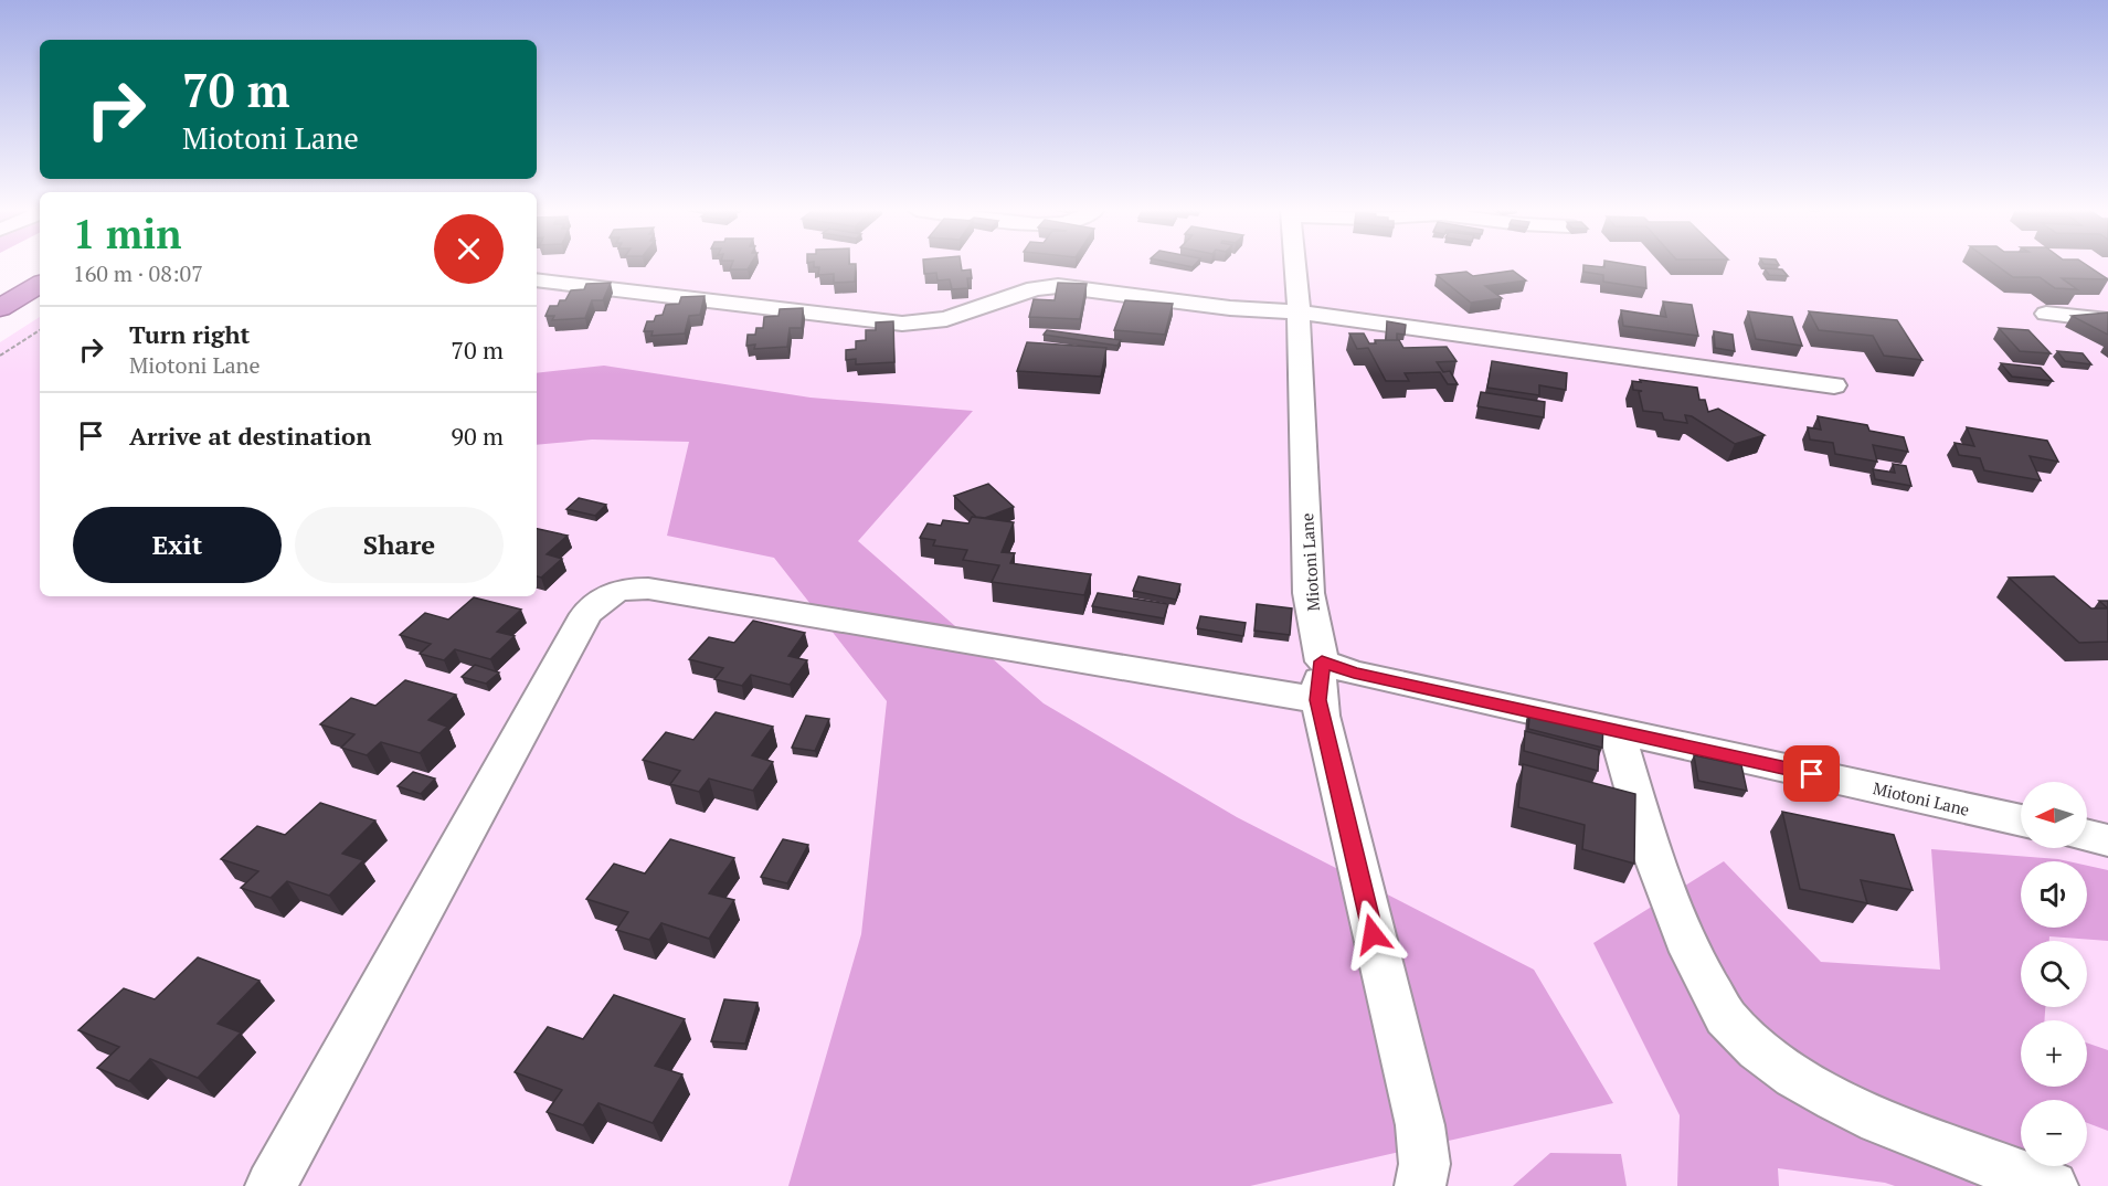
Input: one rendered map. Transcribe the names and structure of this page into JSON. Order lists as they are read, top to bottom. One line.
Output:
{"streets":{"street":["Miotoni Lane"]},"north":"left","page":{"turn":["70 m","Miotoni Lane"],"heading":["1 min","160 m · 08:07"],"list":[{"name":"Turn right","note":"Miotoni Lane","value":"70 m"},{"name":"Arrive at destination","value":"90 m"}],"buttons":["Exit","Share"],"map_buttons":["+","−"]}}
